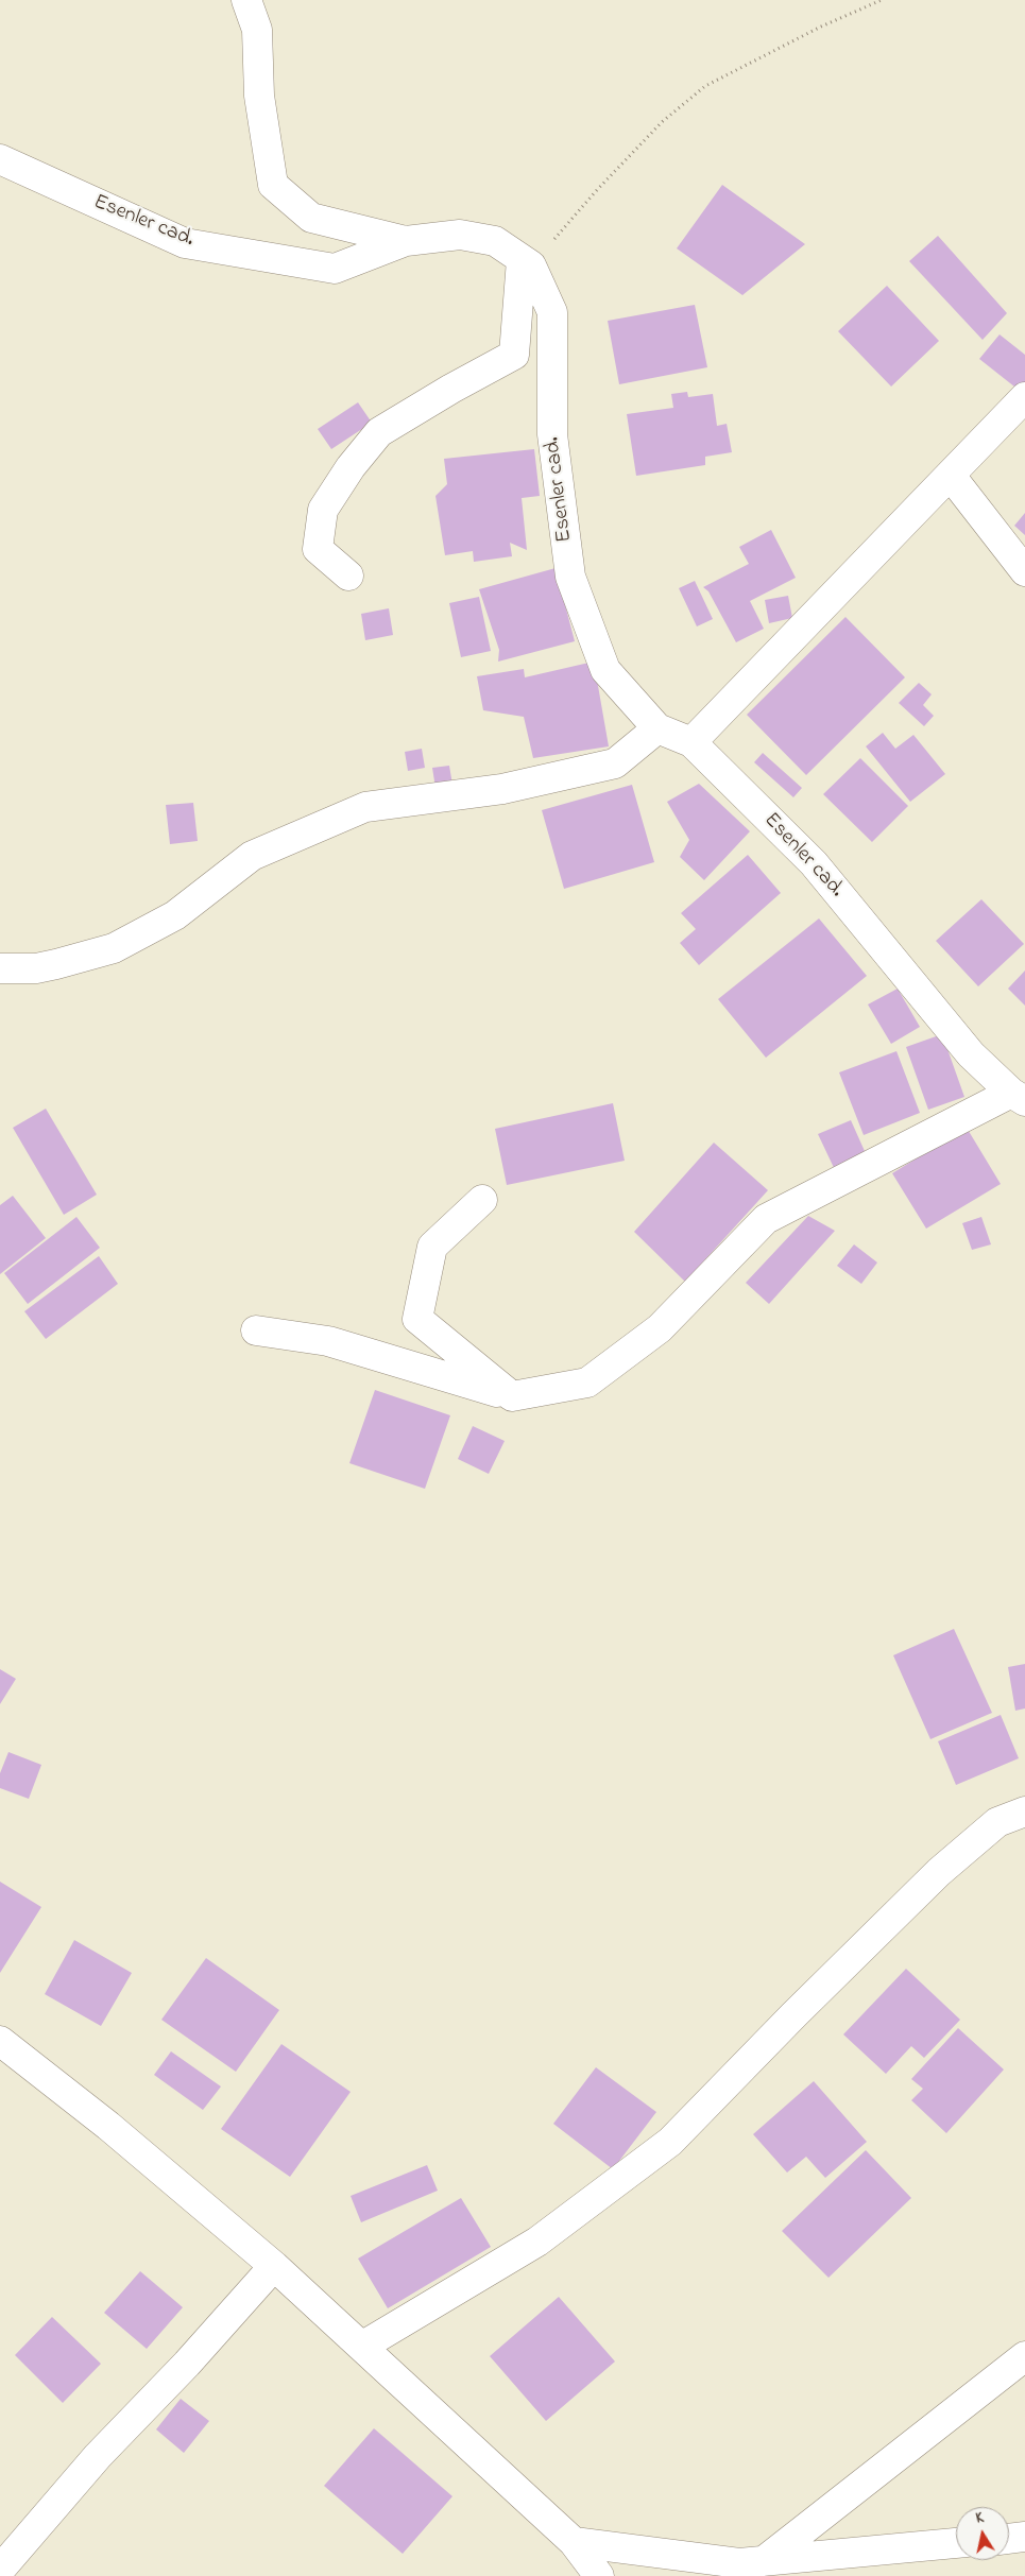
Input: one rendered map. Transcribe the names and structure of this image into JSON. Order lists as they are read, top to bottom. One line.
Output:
{"streets":{"street":["Esenler cad."]},"north":"top"}
